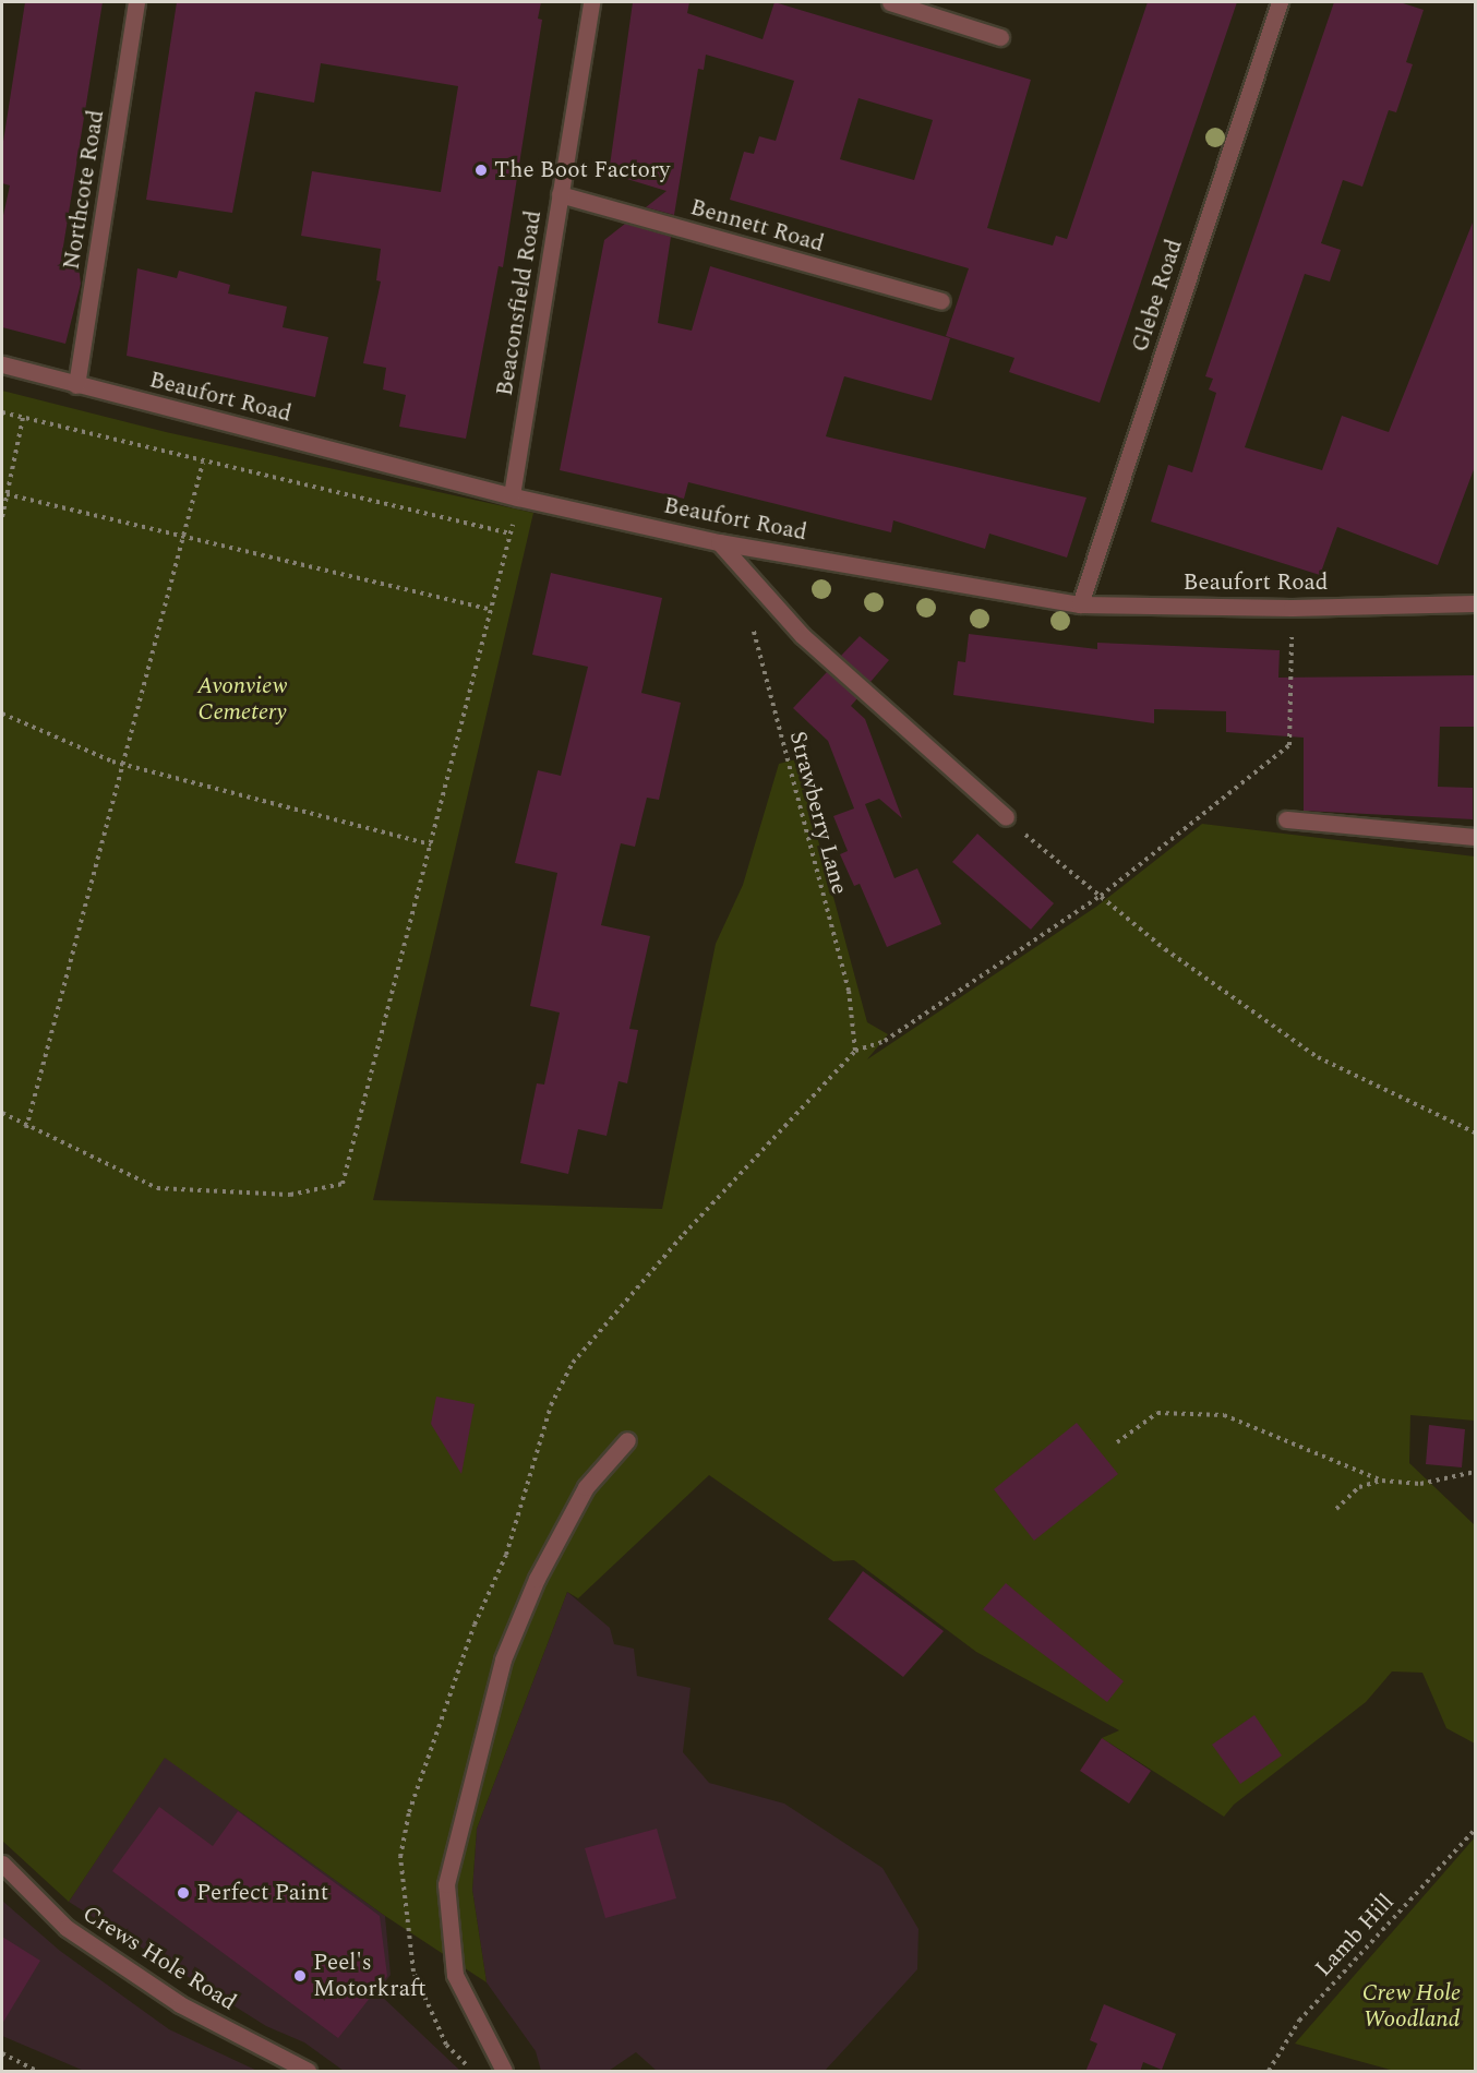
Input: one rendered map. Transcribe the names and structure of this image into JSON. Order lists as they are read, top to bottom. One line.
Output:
{"streets":{"street":["Northcote Road","Bennett Road","Glebe Road","Beaconsfield Road","Beaufort Road","Crews Hole Road"],"path":["Strawberry Lane","Lamb Hill"]},"crossings":[["Northcote Road","Beaufort Road"],["Bennett Road","Beaconsfield Road"],["Glebe Road","Beaufort Road"],["Beaconsfield Road","Beaufort Road"]],"parks":["Avonview Cemetery","Crew Hole Woodland"],"places":["The Boot Factory","Perfect Paint","Peel's Motorkraft"]}
